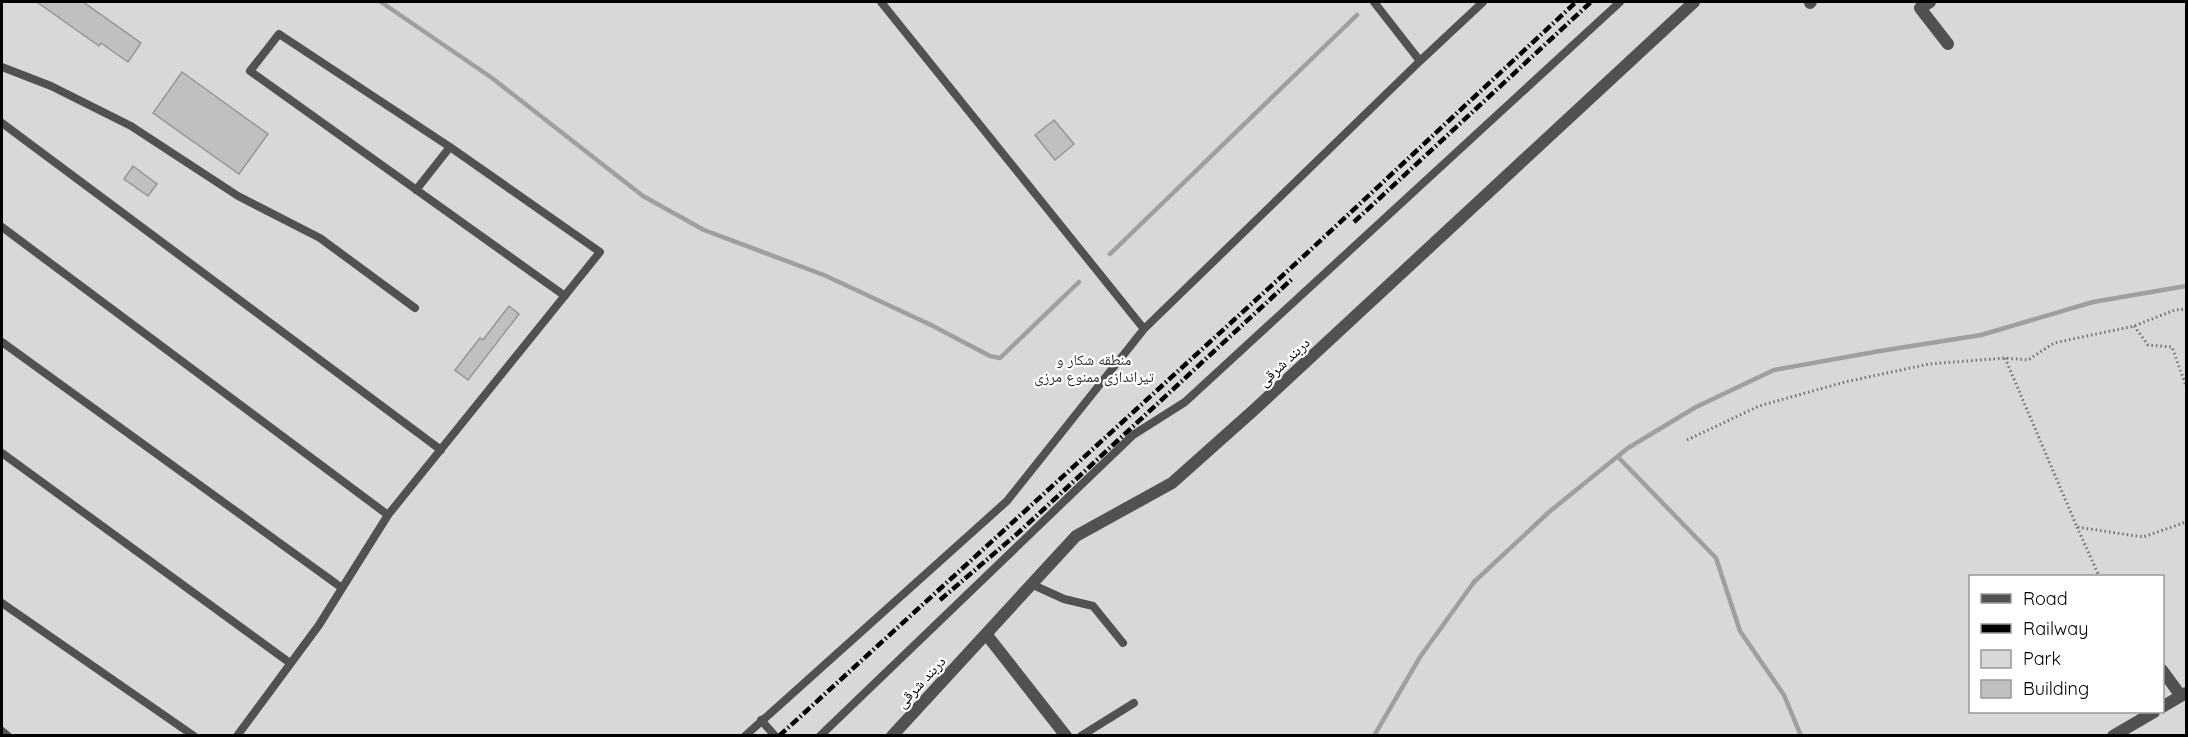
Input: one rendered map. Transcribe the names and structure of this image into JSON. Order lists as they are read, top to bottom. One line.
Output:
{"streets":{"street":["دربند شرقی"]},"parks":["منطقه شکار و تیراندازی ممنوع مرزی"],"legend":["Road","Railway","Park","Building"]}
